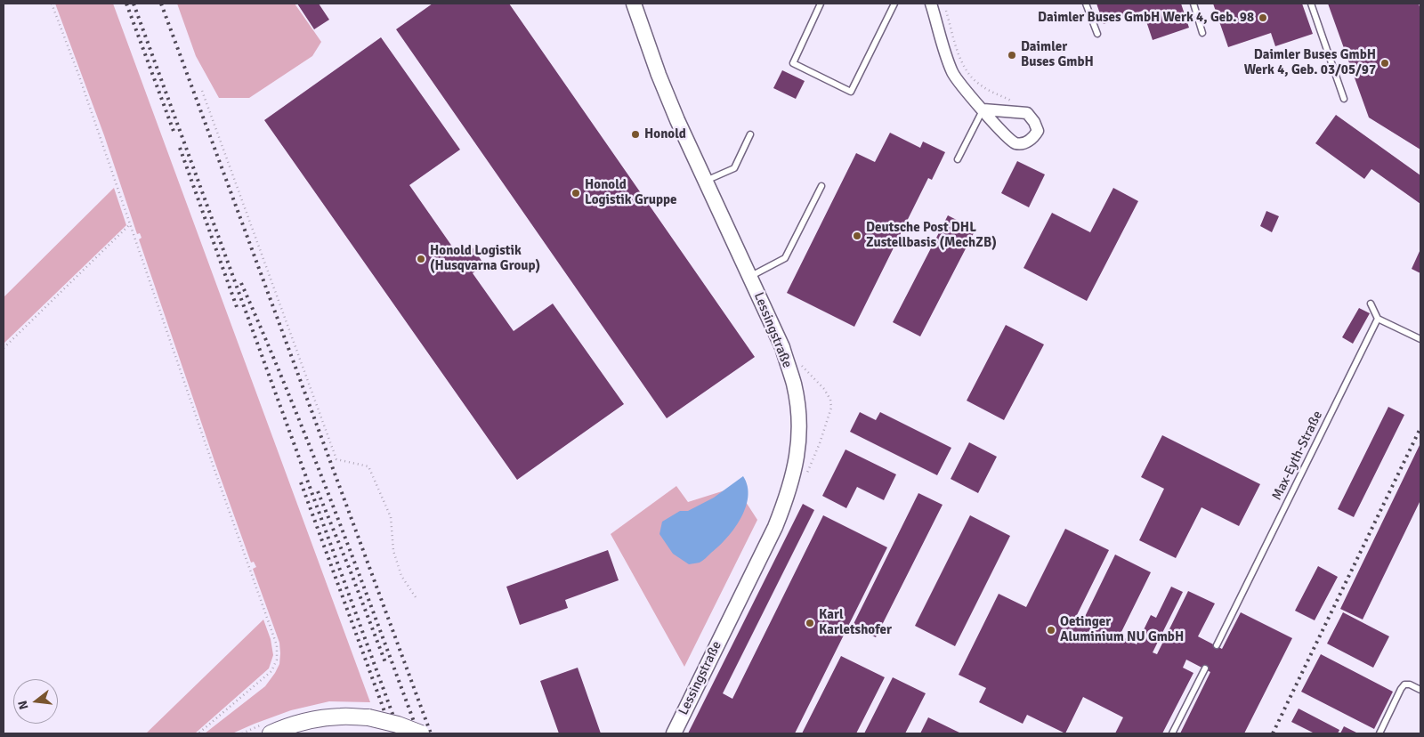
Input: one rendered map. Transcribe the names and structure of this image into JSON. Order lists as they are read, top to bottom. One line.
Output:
{"streets":{"street":["Lessingstraße"],"lane":["Max-Eyth-Straße"]},"places":["Daimler Buses GmbH Werk 4, Geb. 98","Daimler Buses GmbH","Daimler Buses GmbH Werk 4, Geb. 03/05/97","Honold","Honold Logistik Gruppe","Deutsche Post DHL Zustellbasis (MechZB)","Honold Logistik (Husqvarna Group)","Karl Karletshofer","Oetinger Aluminium NU GmbH"],"north":"left"}
